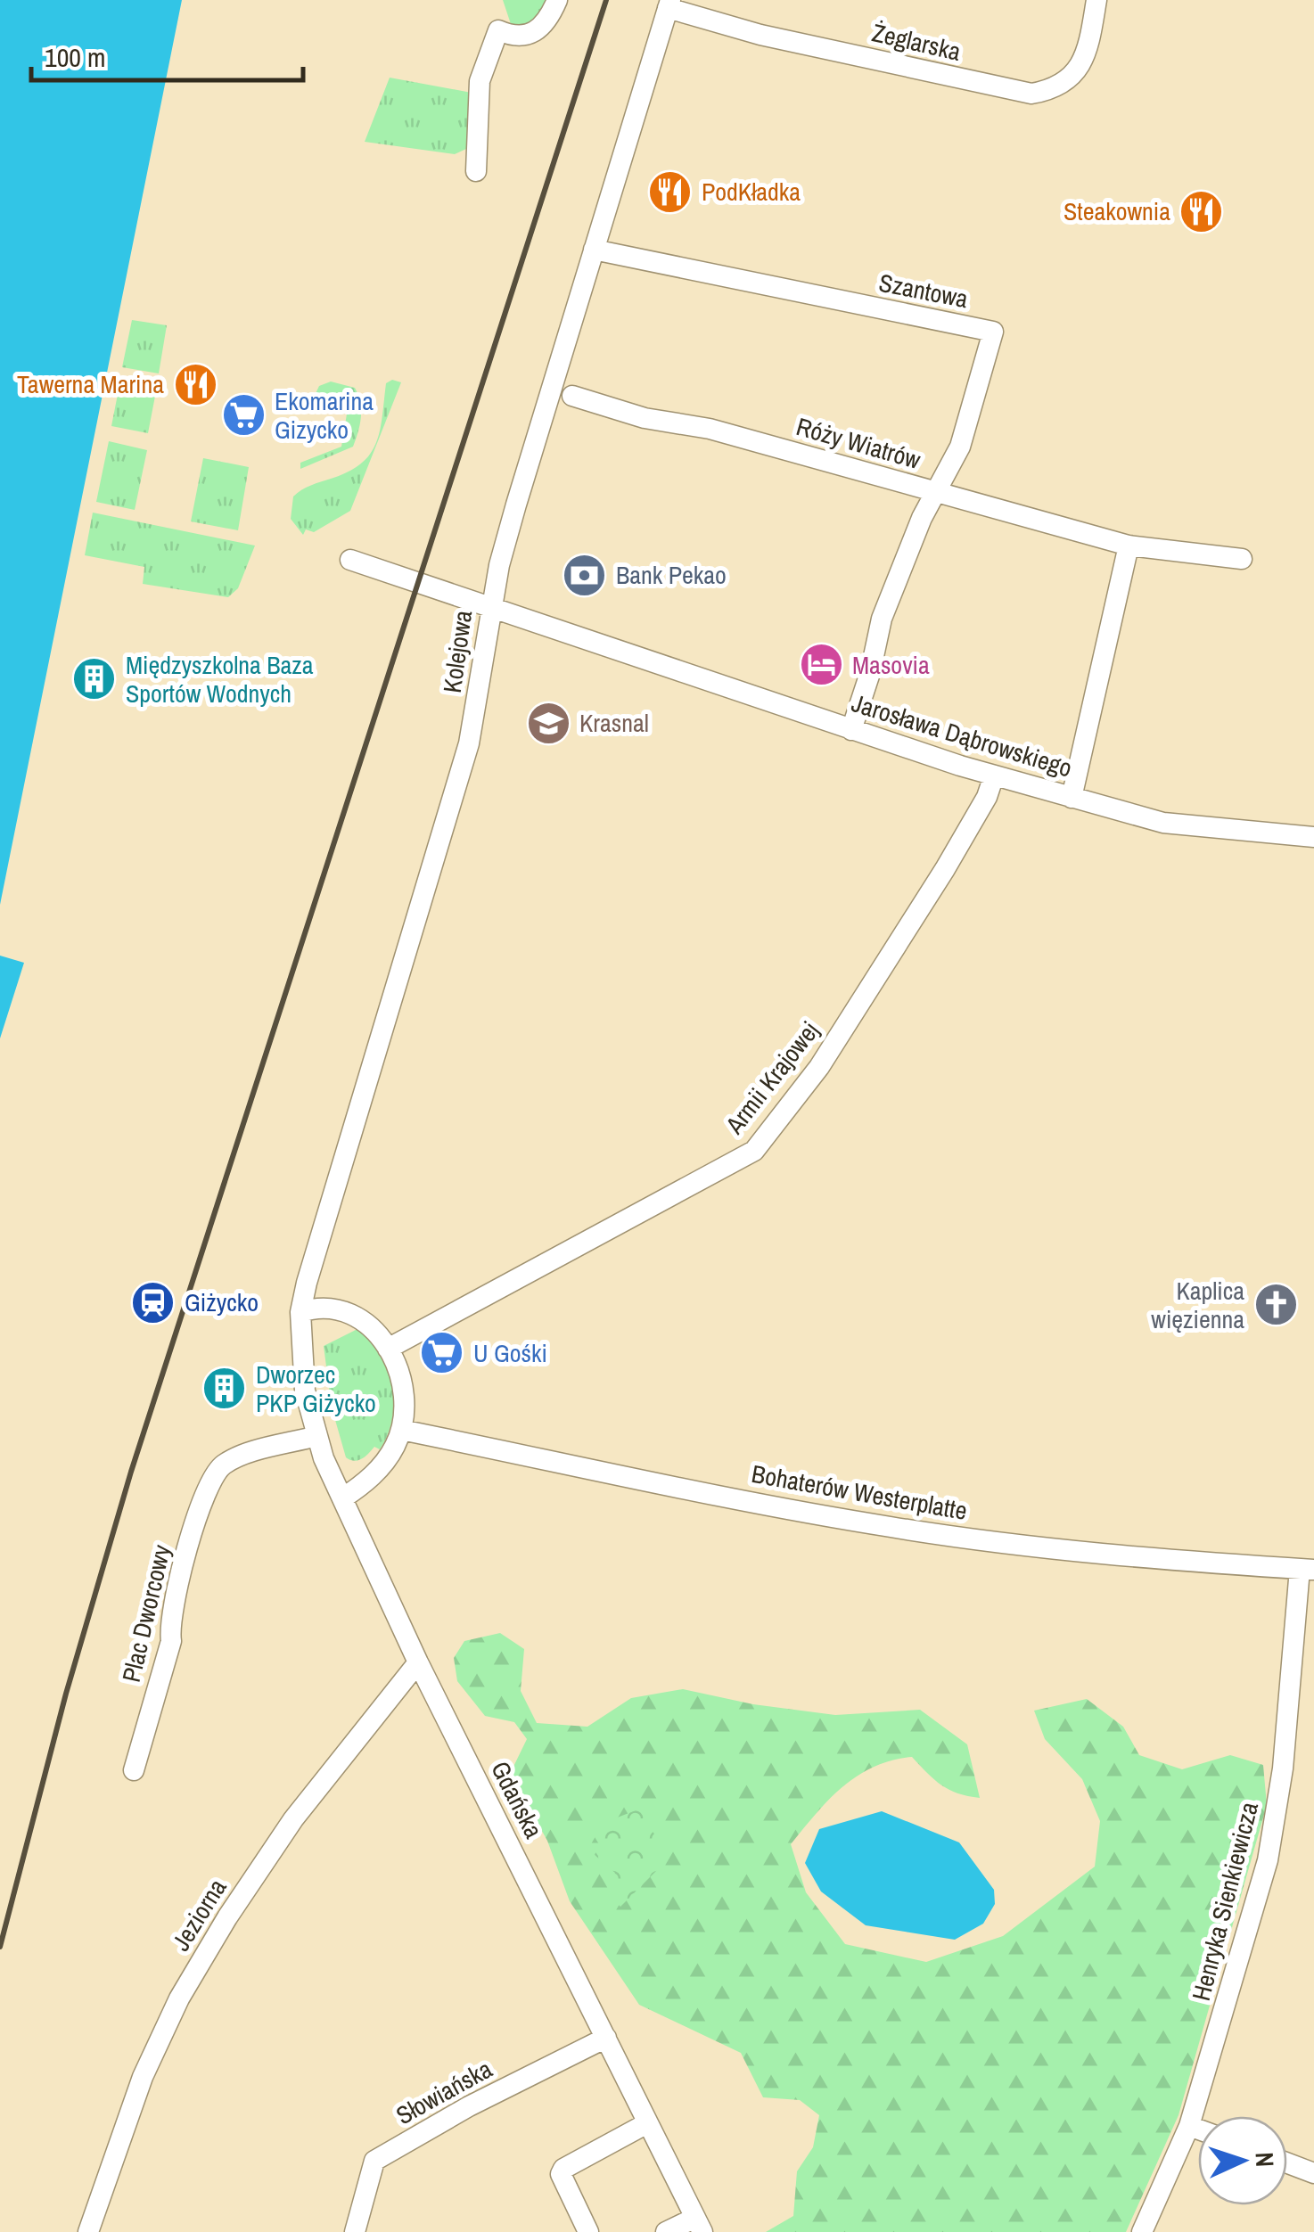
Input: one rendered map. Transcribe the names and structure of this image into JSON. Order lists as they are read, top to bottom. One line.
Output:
{"streets":{"street":["Żeglarska","Szantowa","Róży Wiatrów","Kolejowa","Jarosława Dąbrowskiego","Armii Krajowej","Bohaterów Westerplatte","Plac Dworcowy","Gdańska","Henryka Sienkiewicza","Jeziorna","Słowiańska"]},"crossings":[["Żeglarska","Kolejowa"],["Szantowa","Róży Wiatrów"],["Szantowa","Kolejowa"],["Szantowa","Jarosława Dąbrowskiego"],["Kolejowa","Jarosława Dąbrowskiego"],["Jarosława Dąbrowskiego","Armii Krajowej"],["Bohaterów Westerplatte","Henryka Sienkiewicza"],["Gdańska","Jeziorna"],["Gdańska","Słowiańska"]],"places":{"restaurant":["PodKładka","Steakownia","Tawerna Marina"],"supermarket":["Ekomarina Gizycko","U Gośki"],"bank":["Bank Pekao"],"hotel":["Masovia"],"building":["Międzyszkolna Baza Sportów Wodnych","Dworzec PKP Giżycko"],"school or university":["Krasnal"],"station":["Giżycko"],"church":["Kaplica więzienna"]},"scale_bar":"100 m","north":"right"}
